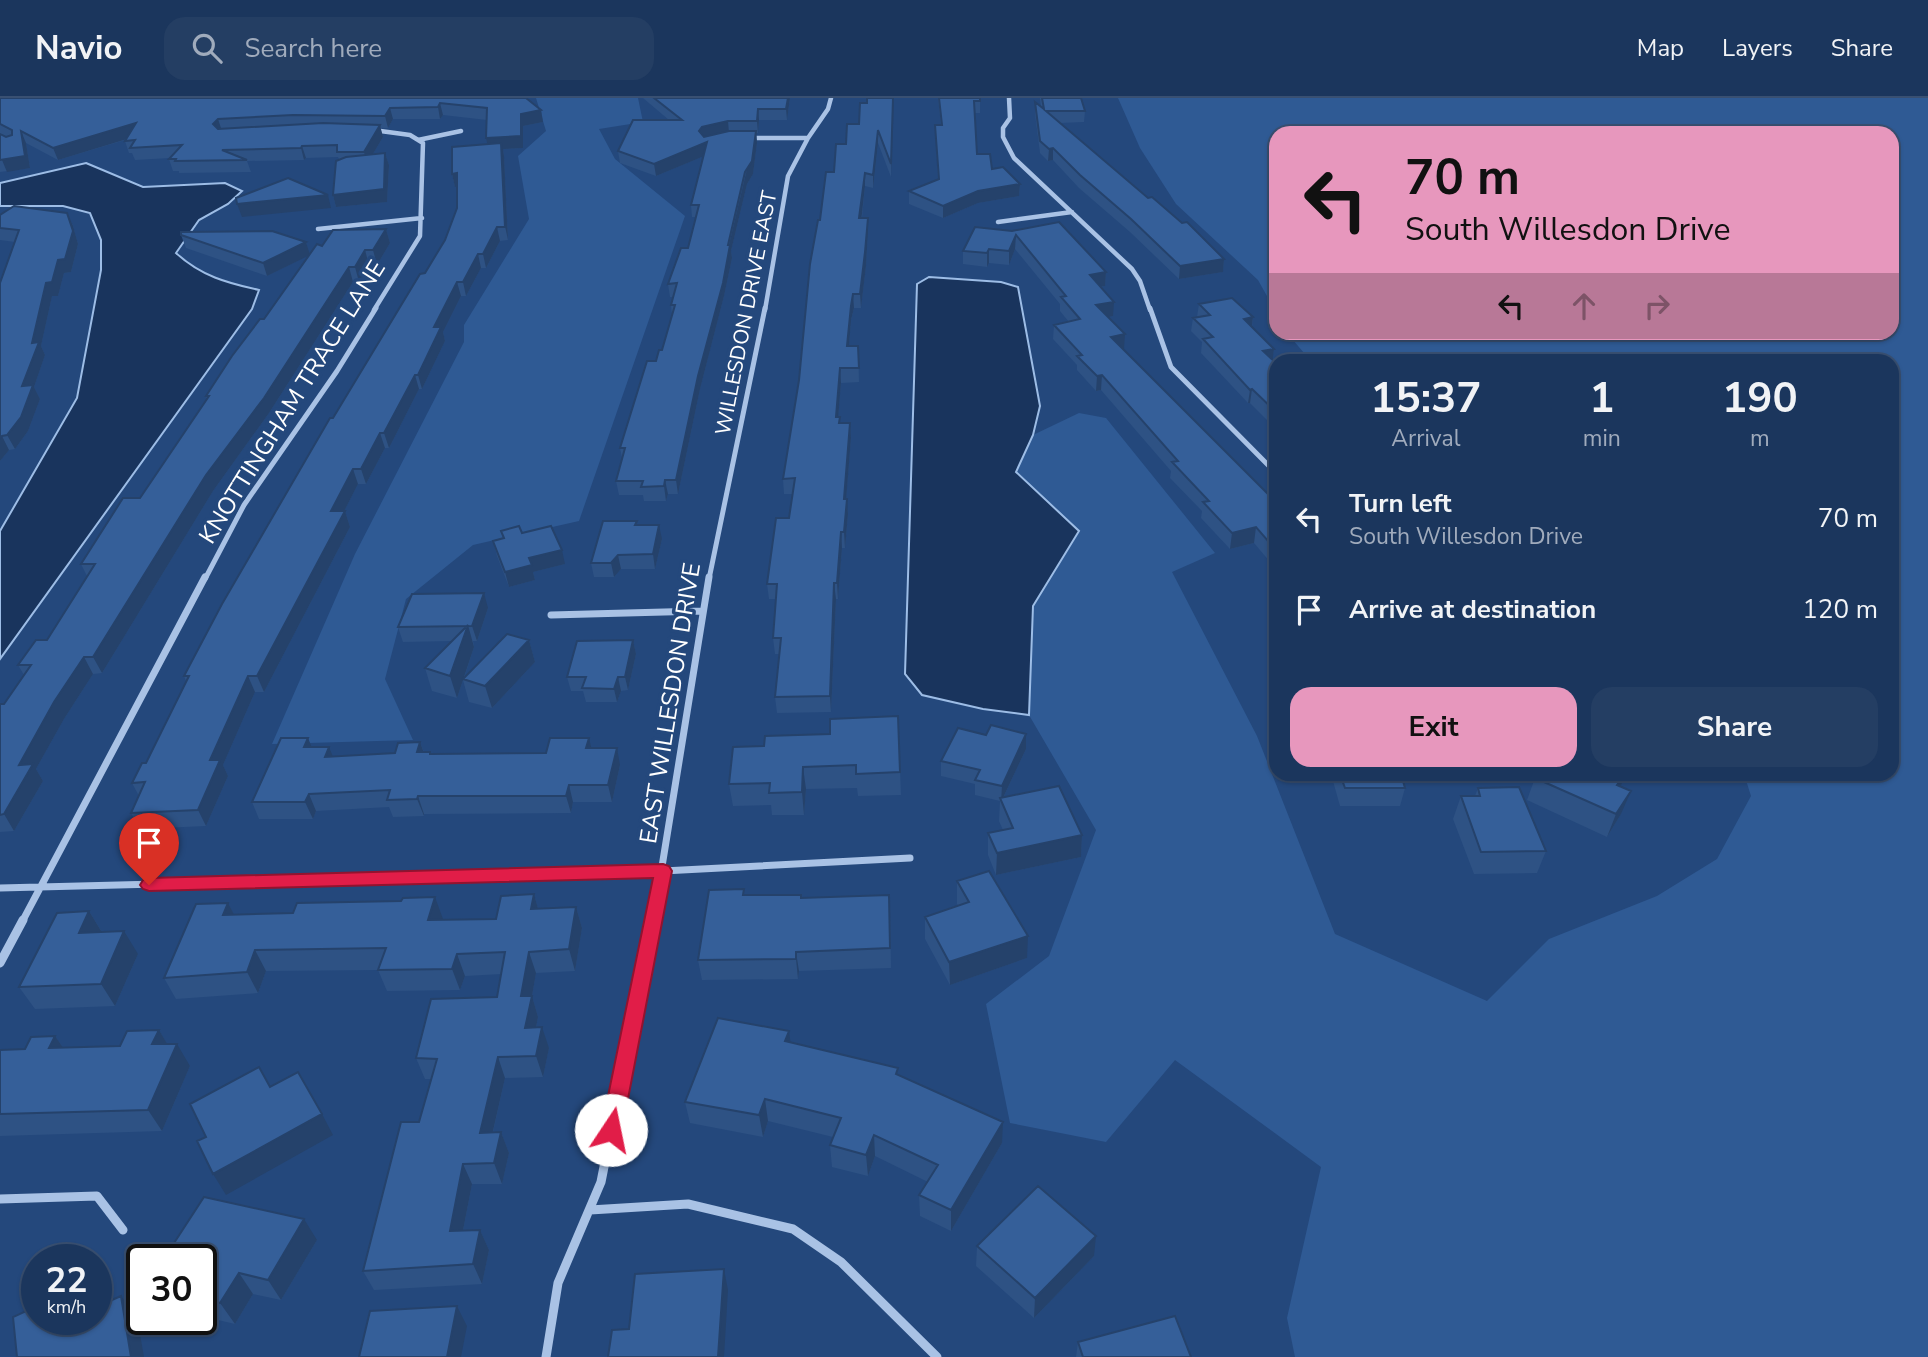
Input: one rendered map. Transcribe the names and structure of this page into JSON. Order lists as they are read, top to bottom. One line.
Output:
{"streets":{"street":["WILLESDON DRIVE EAST","KNOTTINGHAM TRACE LANE","EAST WILLESDON DRIVE"]},"crossings":[["WILLESDON DRIVE EAST","EAST WILLESDON DRIVE"]],"page":{"header":"Navio","search":"Search here","nav":["Map","Layers","Share"],"turn":["70 m","South Willesdon Drive"],"eta":["15:37","Arrival","1","min","190","m"],"list":[{"name":"Turn left","note":"South Willesdon Drive","value":"70 m"},{"name":"Arrive at destination","value":"120 m"}],"buttons":["Exit","Share"],"speed":"22 km/h","limit":"30"}}
